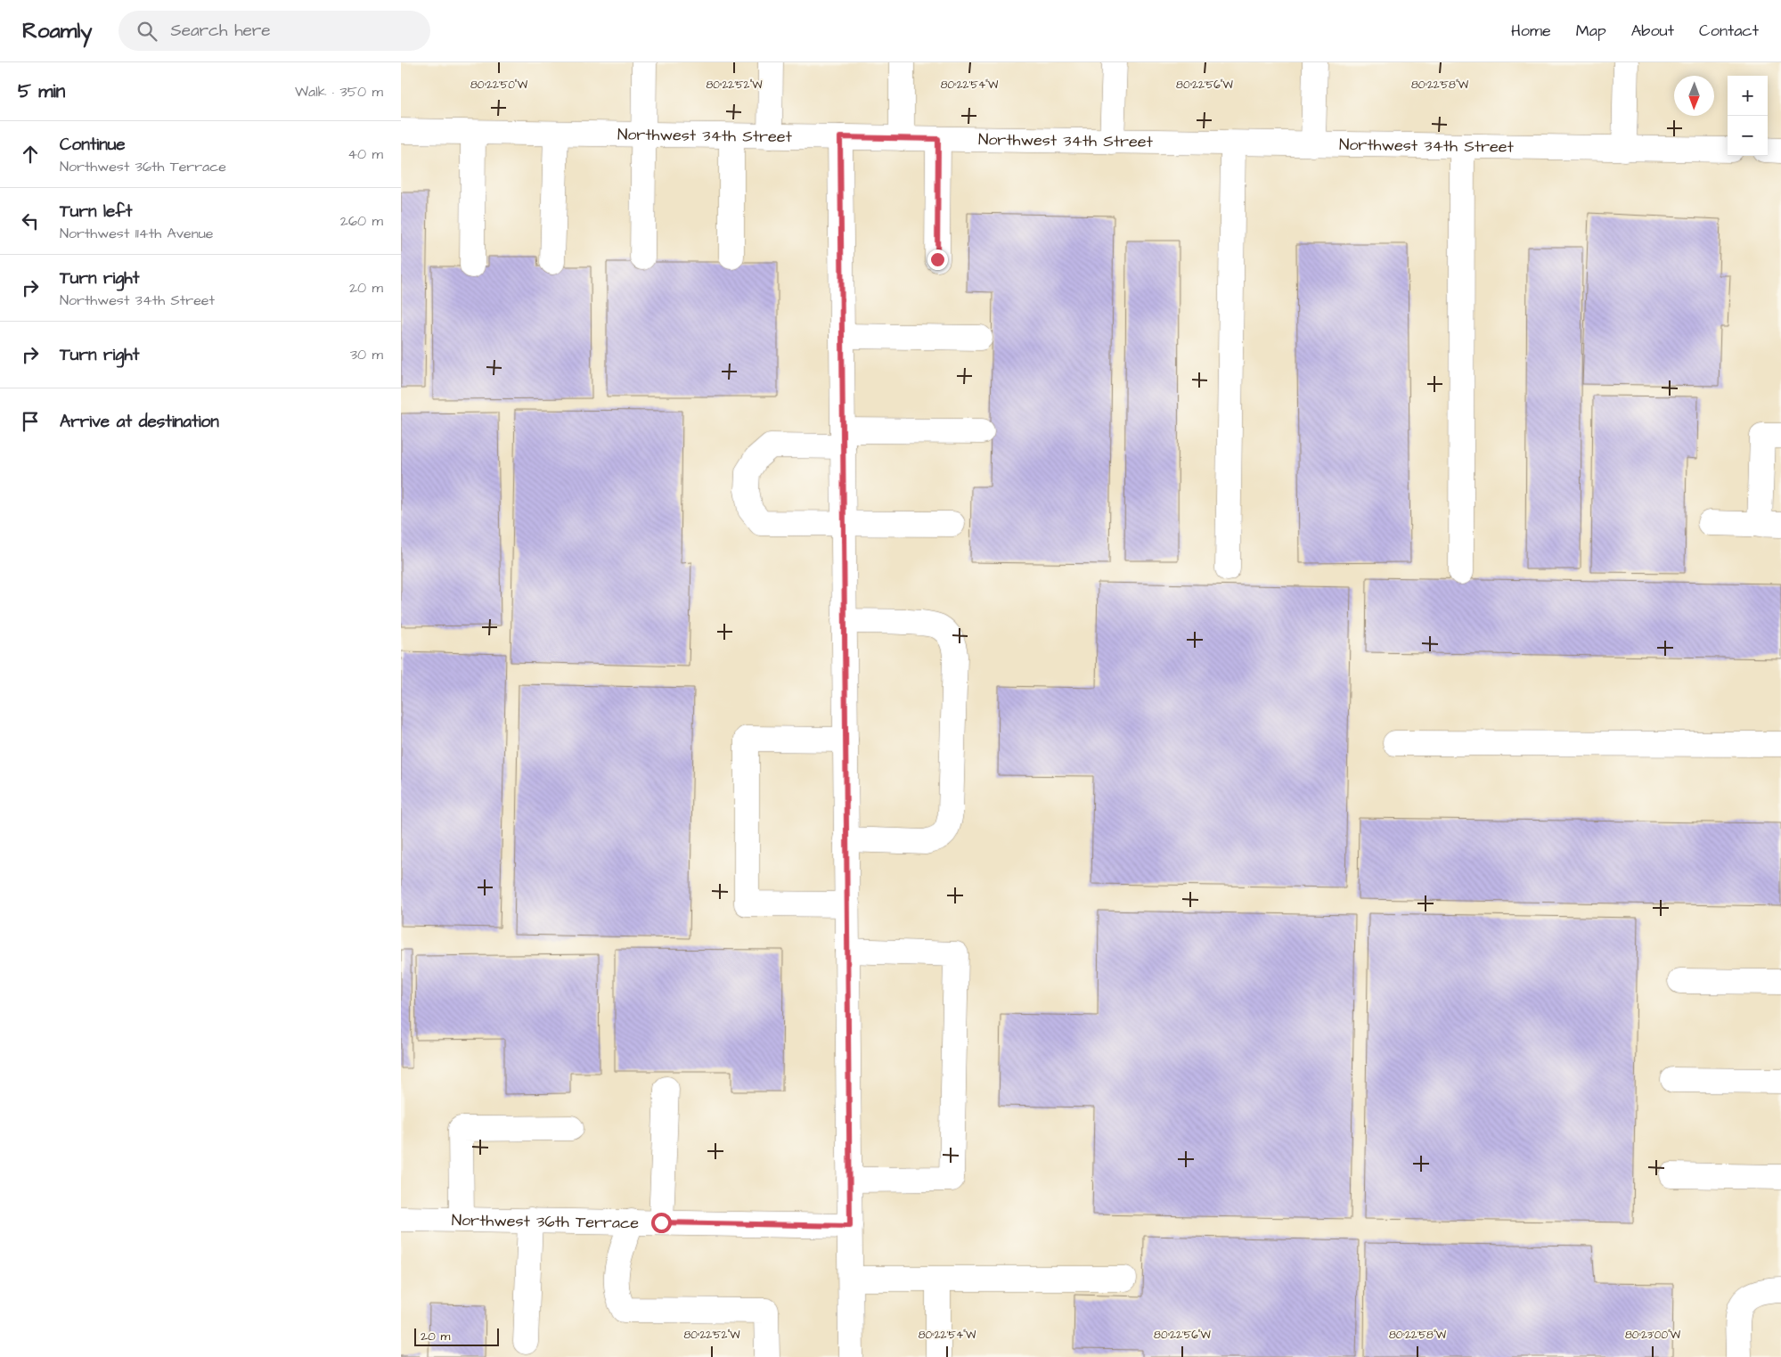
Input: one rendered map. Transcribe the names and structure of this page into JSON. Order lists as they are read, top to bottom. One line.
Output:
{"streets":{"street":["Northwest 34th Street","Northwest 36th Terrace"]},"scale_bar":"20 m","north":"bottom","page":{"header":"Roamly","search":"Search here","nav":["Home","Map","About","Contact"],"heading":["5 min","Walk · 350 m"],"map_buttons":["+","−"],"list":[["Continue","Northwest 36th Terrace","40 m"],["Turn left","Northwest 114th Avenue","260 m"],["Turn right","Northwest 34th Street","20 m"],["Turn right","30 m"],"Arrive at destination"],"scale":"20 m"},"coordinates":["80°22'50\"W","80°22'52\"W","80°22'54\"W","80°22'56\"W","80°22'58\"W","80°23'00\"W"]}
